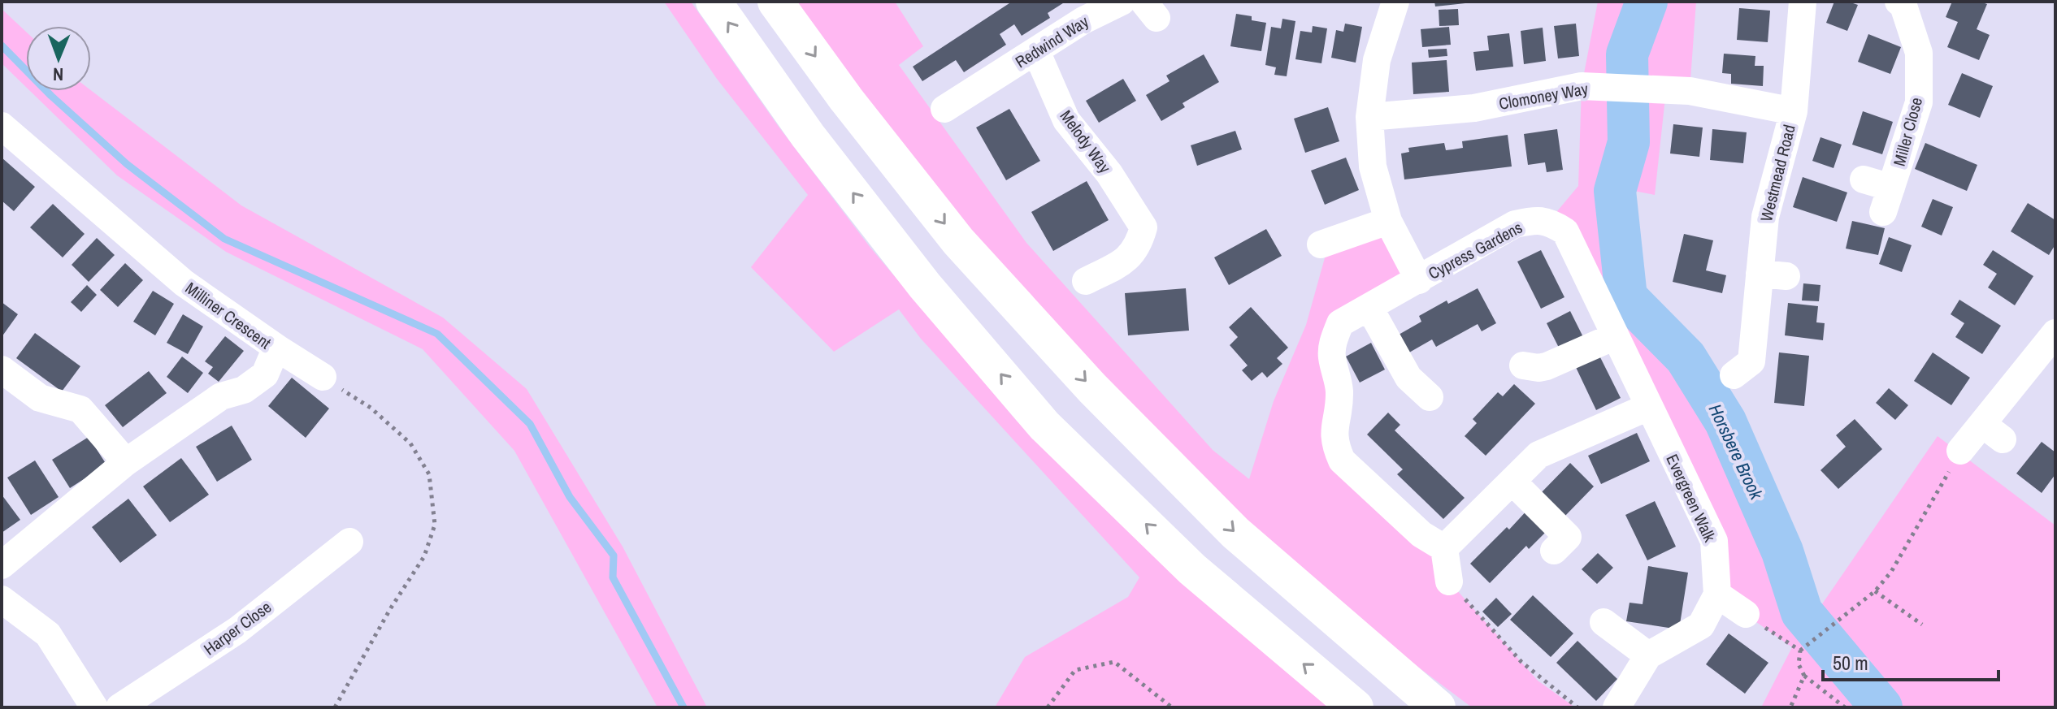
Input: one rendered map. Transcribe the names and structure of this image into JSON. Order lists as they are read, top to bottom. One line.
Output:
{"streets":{"street":["Redwind Way","Clomoney Way","Miller Close","Melody Way","Westmead Road","Cypress Gardens","Milliner Crescent","Evergreen Walk","Harper Close"]},"crossings":[["Redwind Way","Melody Way"],["Clomoney Way","Westmead Road"],["Cypress Gardens","Evergreen Walk"]],"water":["Horsbere Brook"],"scale_bar":"50 m","north":"bottom"}
